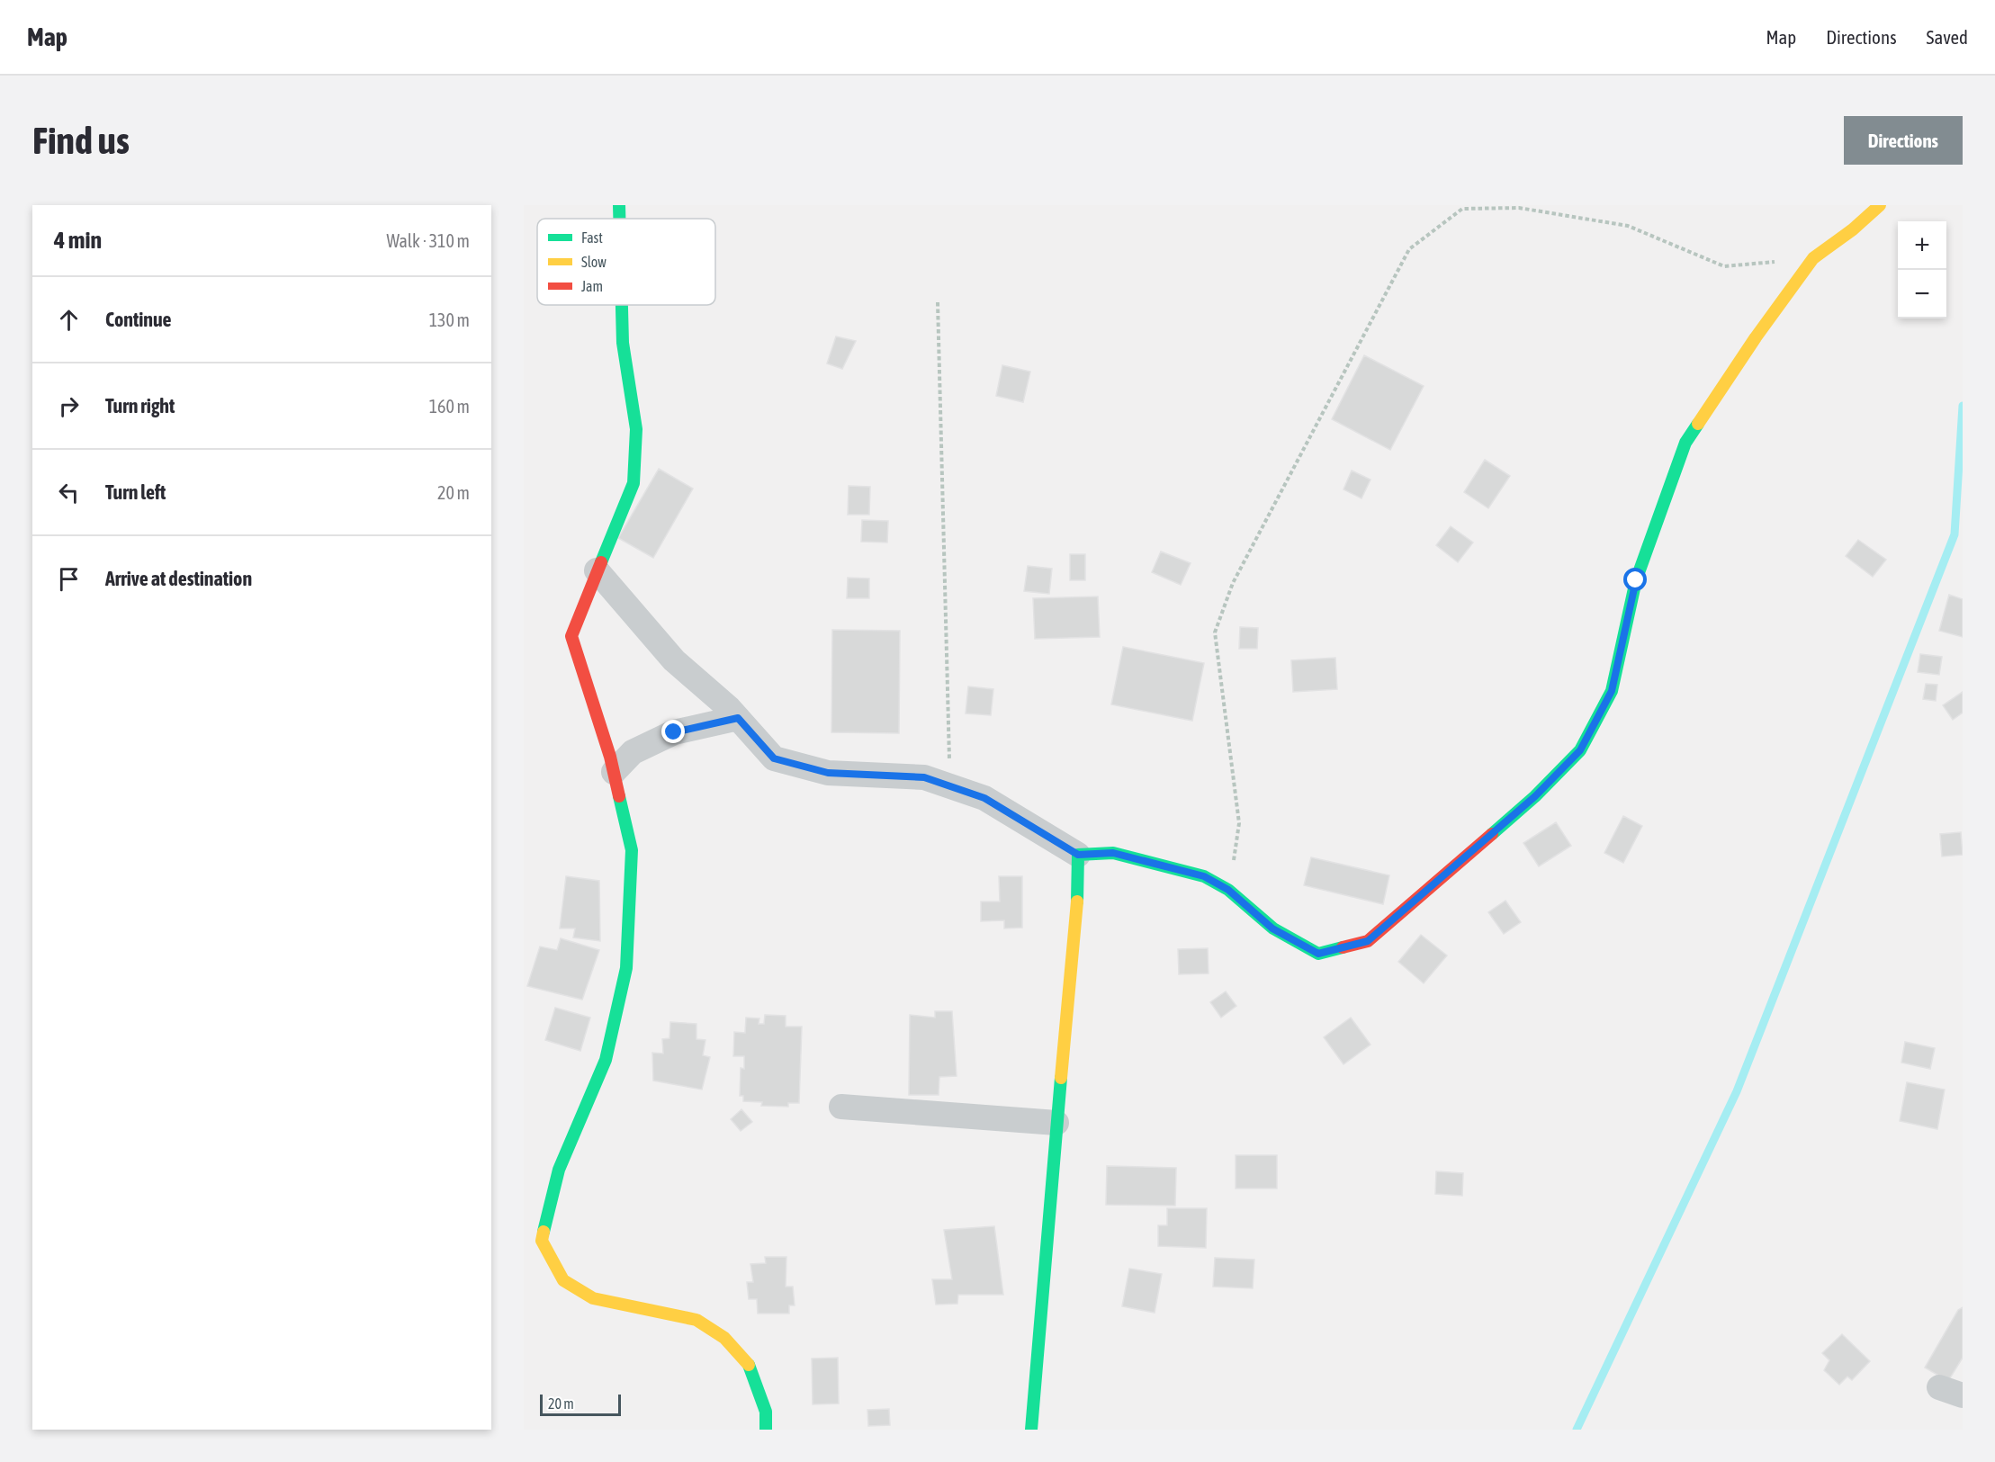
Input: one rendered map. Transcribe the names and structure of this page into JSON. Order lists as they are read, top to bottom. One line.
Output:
{"legend":["Fast","Slow","Jam"],"scale_bar":"20 m","page":{"header":"Map","nav":["Map","Directions","Saved"],"buttons":"Directions","title":"Find us","heading":["4 min","Walk · 310 m"],"map_buttons":["+","−"],"list":[["Continue","130 m"],["Turn right","160 m"],["Turn left","20 m"],"Arrive at destination"],"scale":"20 m"}}
